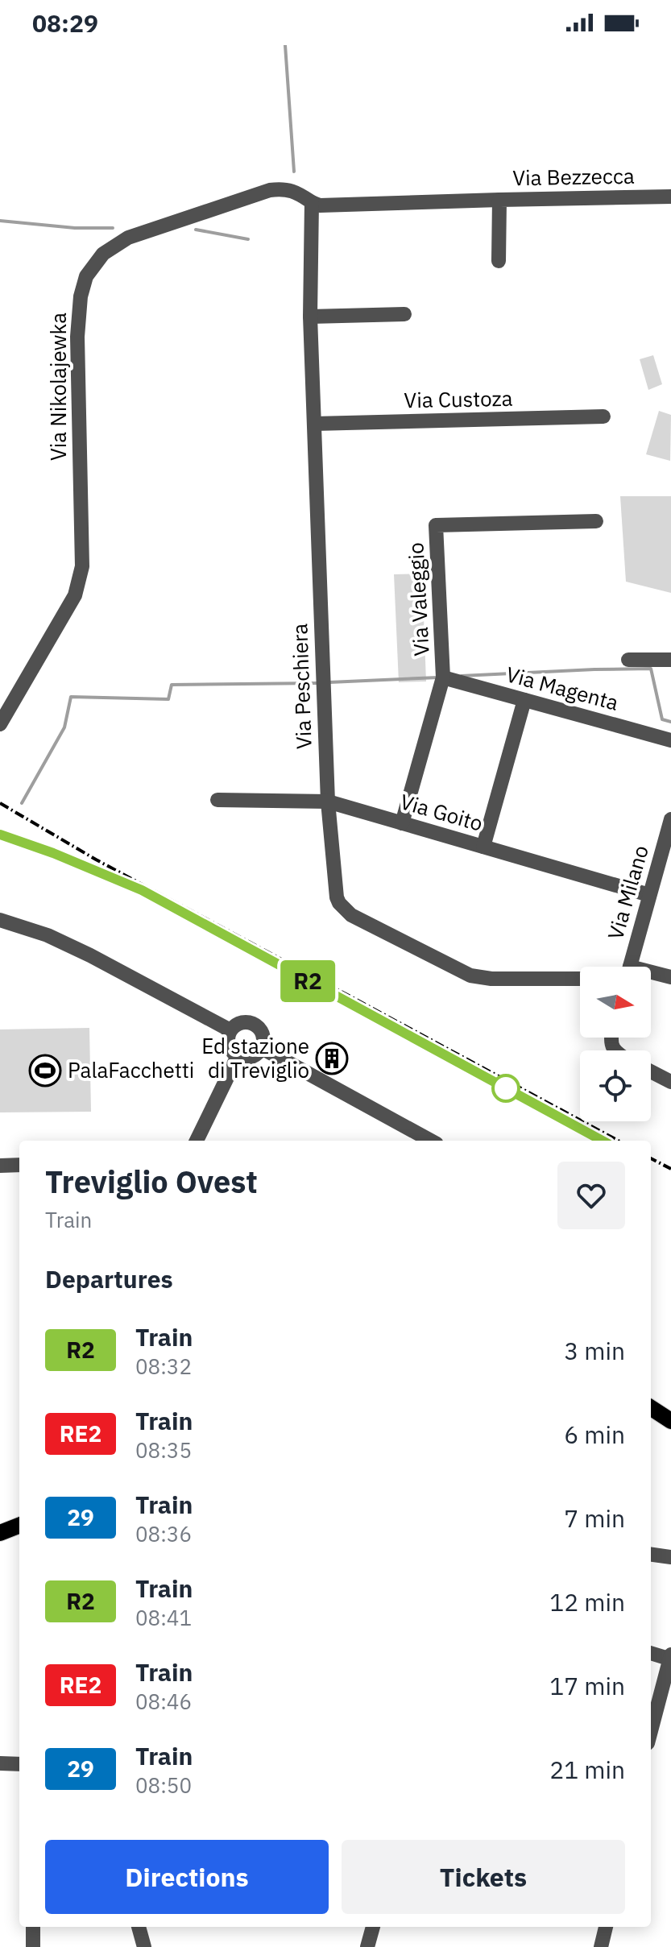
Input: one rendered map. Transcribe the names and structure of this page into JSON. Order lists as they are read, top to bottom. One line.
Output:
{"streets":{"street":["Via Bezzecca","Via Nikolajewka","Via Custoza","Via Valeggio","Via Peschiera","Via Magenta","Via Goito","Via Milano"]},"crossings":[["Via Bezzecca","Via Nikolajewka"],["Via Nikolajewka","Via Peschiera"],["Via Custoza","Via Peschiera"],["Via Valeggio","Via Magenta"],["Via Peschiera","Via Goito"],["Via Goito","Via Milano"]],"places":{"building":["Ed stazione di Treviglio"],"sports":["PalaFacchetti"]},"north":"right","page":{"status":"08:29","on_map":"R2","heading":[["Treviglio Ovest","Train"],"Departures"],"list":[{"mark":"R2","name":"Train","note":"08:32","value":"3 min"},{"mark":"RE2","name":"Train","note":"08:35","value":"6 min"},{"mark":"29","name":"Train","note":"08:36","value":"7 min"},{"mark":"R2","name":"Train","note":"08:41","value":"12 min"},{"mark":"RE2","name":"Train","note":"08:46","value":"17 min"},{"mark":"29","name":"Train","note":"08:50","value":"21 min"}],"buttons":["Directions","Tickets"]}}
